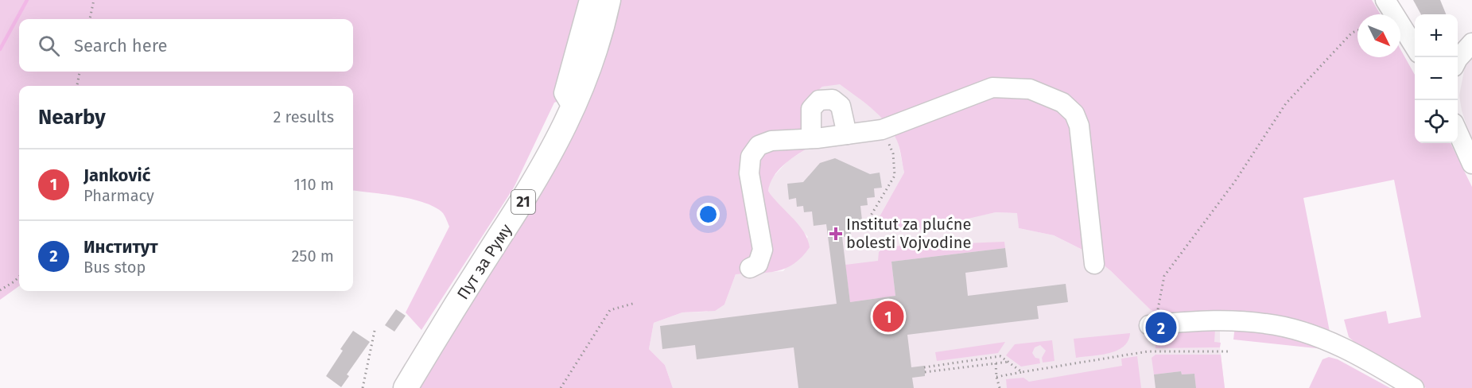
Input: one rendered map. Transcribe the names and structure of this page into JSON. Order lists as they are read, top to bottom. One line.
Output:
{"streets":{"main road":["21","Пут за Руму"]},"places":{"health":["Institut za plućne bolesti Vojvodine"]},"north":"bottom right","page":{"map_buttons":["+","−"],"search":"Search here","heading":["Nearby","2 results"],"list":[{"mark":"1","name":"Janković","note":"Pharmacy","value":"110 m"},{"mark":"2","name":"Институт","note":"Bus stop","value":"250 m"}],"pins":["1","2"]}}
